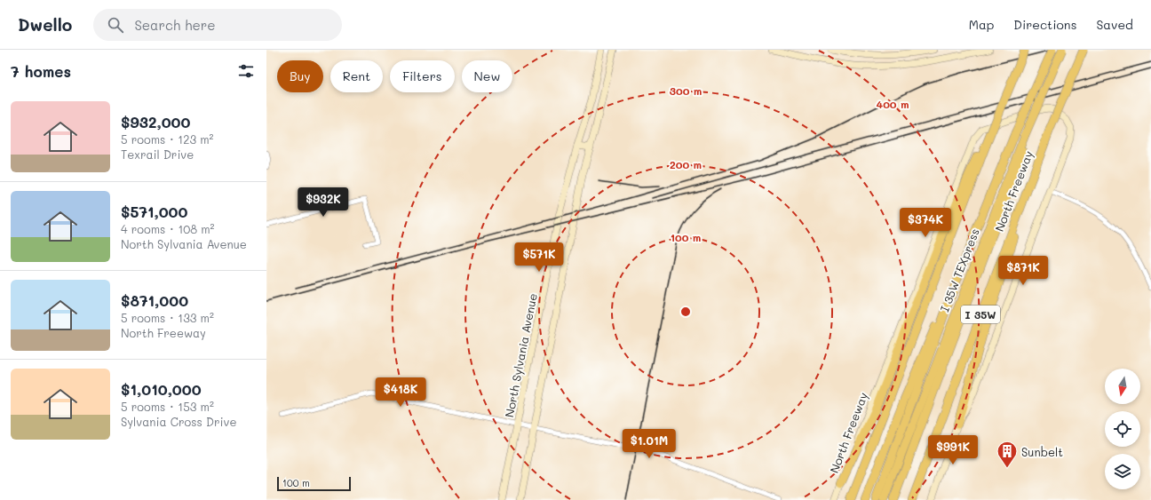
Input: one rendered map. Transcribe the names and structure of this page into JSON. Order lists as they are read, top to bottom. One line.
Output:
{"streets":{"highway":["North Freeway","I 35W TEXpress","I 35W"],"main road":["North Sylvania Avenue"]},"places":{"building":["Sunbelt"]},"scale_bar":"100 m","north":"bottom","page":{"header":"Dwello","search":"Search here","nav":["Map","Directions","Saved"],"heading":"7 homes","chip":["Buy","Rent","Filters","New"],"list":[{"name":"$932,000","note":"5 rooms · 123 m² · Texrail Drive"},{"name":"$571,000","note":"4 rooms · 108 m² · North Sylvania Avenue"},{"name":"$871,000","note":"5 rooms · 133 m² · North Freeway"},{"name":"$1,010,000","note":"5 rooms · 153 m² · Sylvania Cross Drive"}],"price":["$932K","$374K","$571K","$871K","$418K","$1.01M","$991K"],"scale":"100 m"},"rings":["300 m","400 m","200 m","100 m"]}
